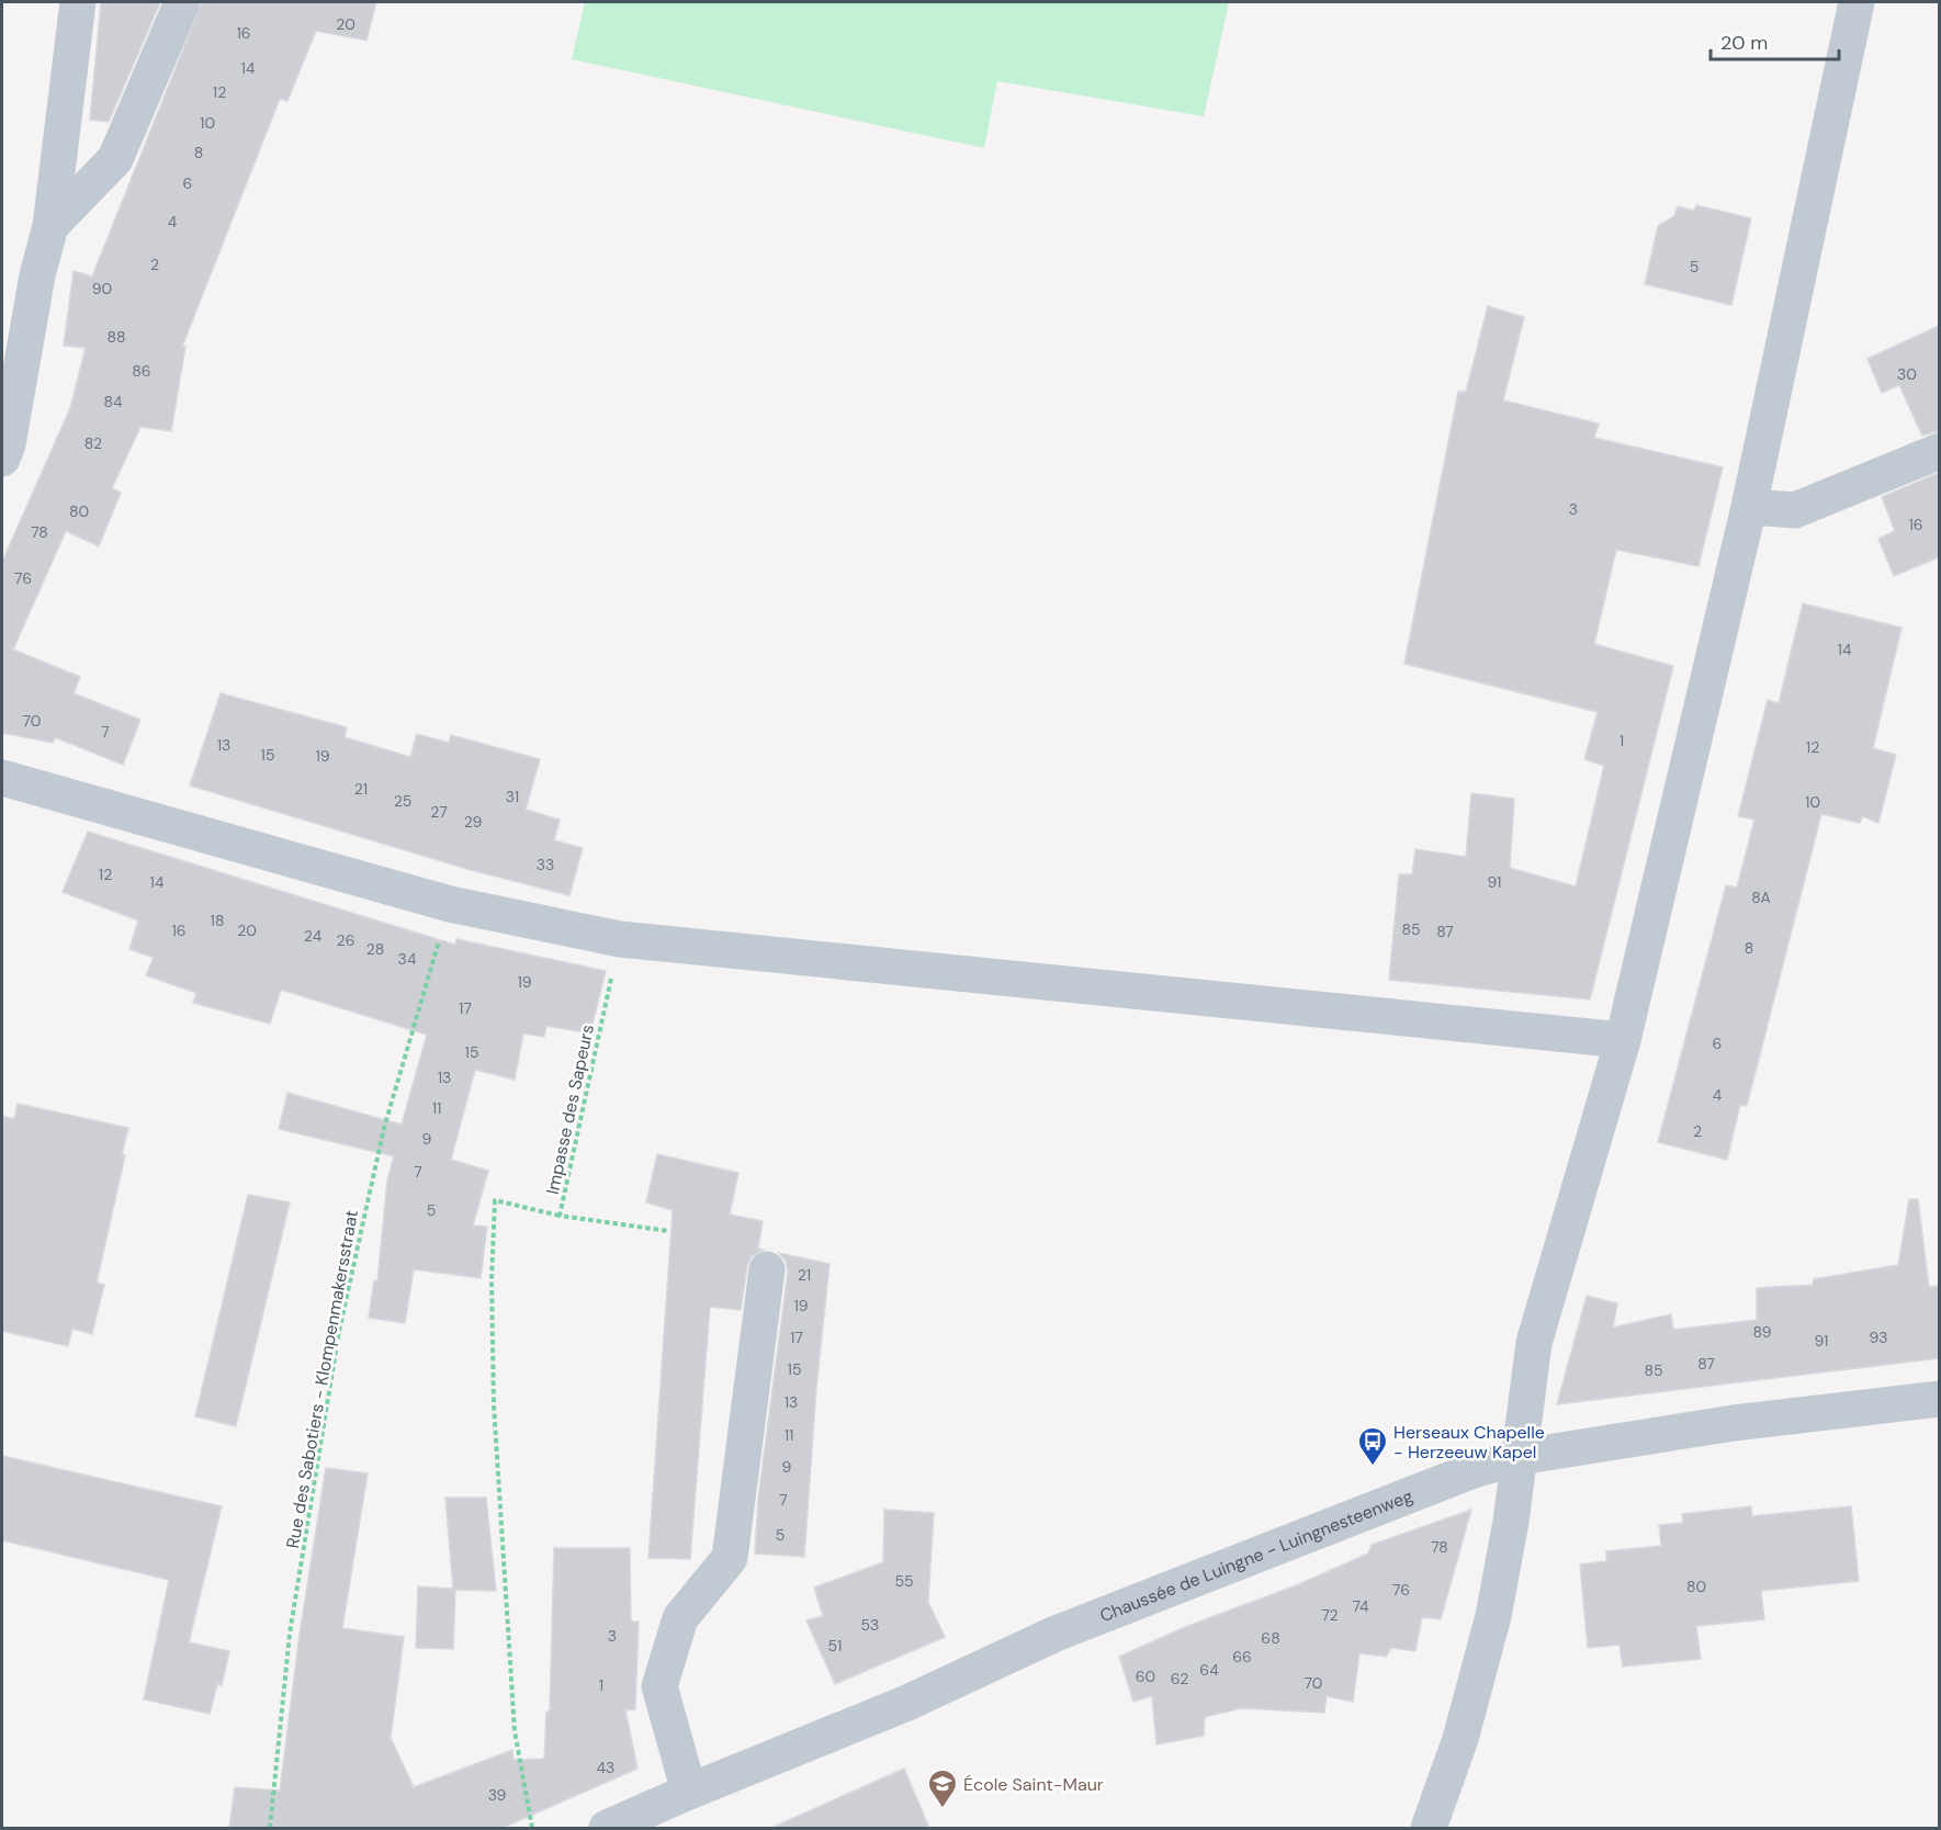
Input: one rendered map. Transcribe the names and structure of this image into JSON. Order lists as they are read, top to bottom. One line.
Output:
{"streets":{"street":["Chaussée de Luingne - Luingnesteenweg"],"path":["Impasse des Sapeurs","Rue des Sabotiers - Klompenmakersstraat"]},"places":{"bus stop":["Herseaux Chapelle - Herzeeuw Kapel"],"school or university":["École Saint-Maur"]},"house_numbers":["20","16","14","12","10","8","6","4","2","5","90","88","86","30","84","82","3","80","16","78","76","14","70","7","1","13","12","15","19","21","31","25","10","27","29","33","12","14","91","8A","18","85","16","20","87","24","26","8","28","34","19","17","6","15","13","4","11","2","9","7","5","21","19","89","17","93","91","87","15","85","13","11","9","7","5","78","55","80","76","74","72","53","3","68","51","66","64","60","62","70","1","43","39"],"scale_bar":"20 m"}
